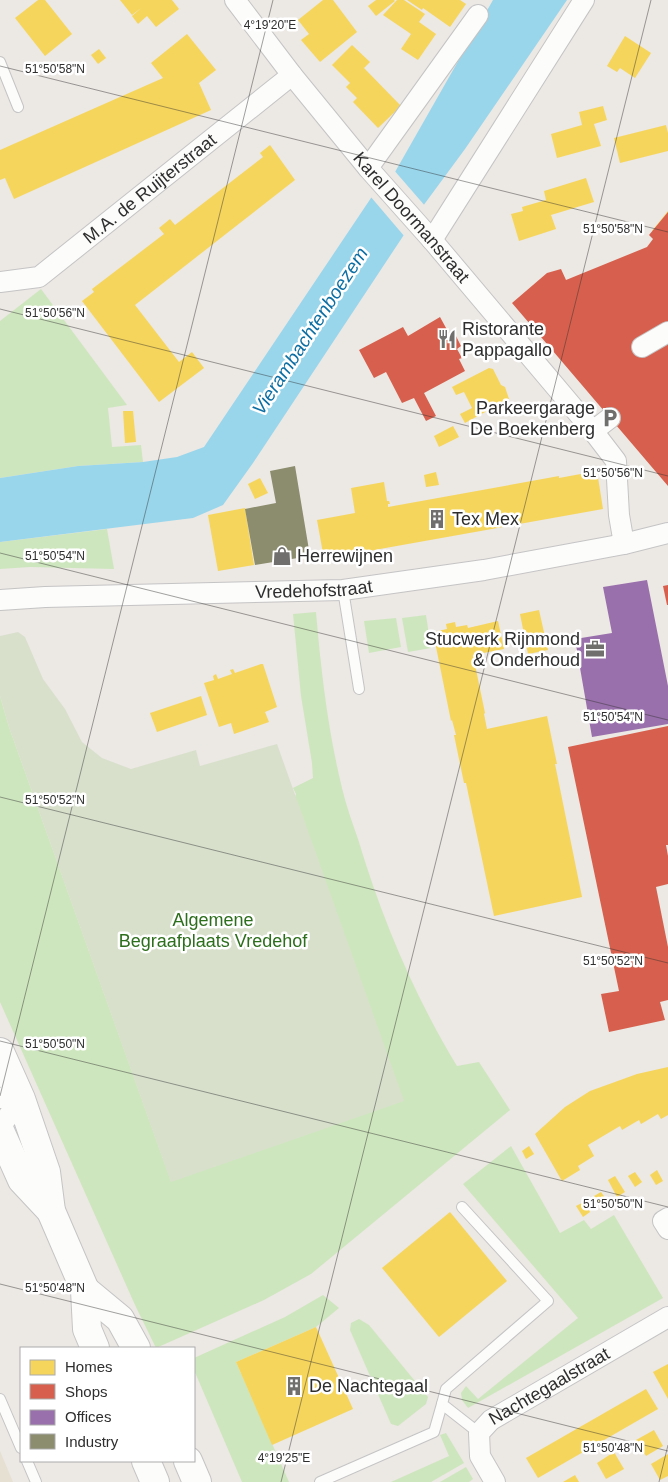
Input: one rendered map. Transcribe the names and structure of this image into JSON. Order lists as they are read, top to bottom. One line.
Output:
{"streets":{"street":["M.A. de Ruijterstraat","Karel Doormanstraat","Vredehofstraat","Nachtegaalstraat"]},"crossings":[["M.A. de Ruijterstraat","Karel Doormanstraat"],["Karel Doormanstraat","Vredehofstraat"]],"water":["Vierambachtenboezem"],"parks":["Algemene Begraafplaats Vredehof"],"places":{"restaurant":["Ristorante Pappagallo"],"parking":["Parkeergarage De Boekenberg"],"building":["Tex Mex","De Nachtegaal"],"shop":["Herrewijnen"],"office":["Stucwerk Rijnmond & Onderhoud"]},"legend":["Homes","Shops","Offices","Industry"],"coordinates":["4°19'20\"E","51°50'58\"N","51°50'56\"N","51°50'54\"N","51°50'52\"N","51°50'50\"N","51°50'48\"N","4°19'25\"E"]}
